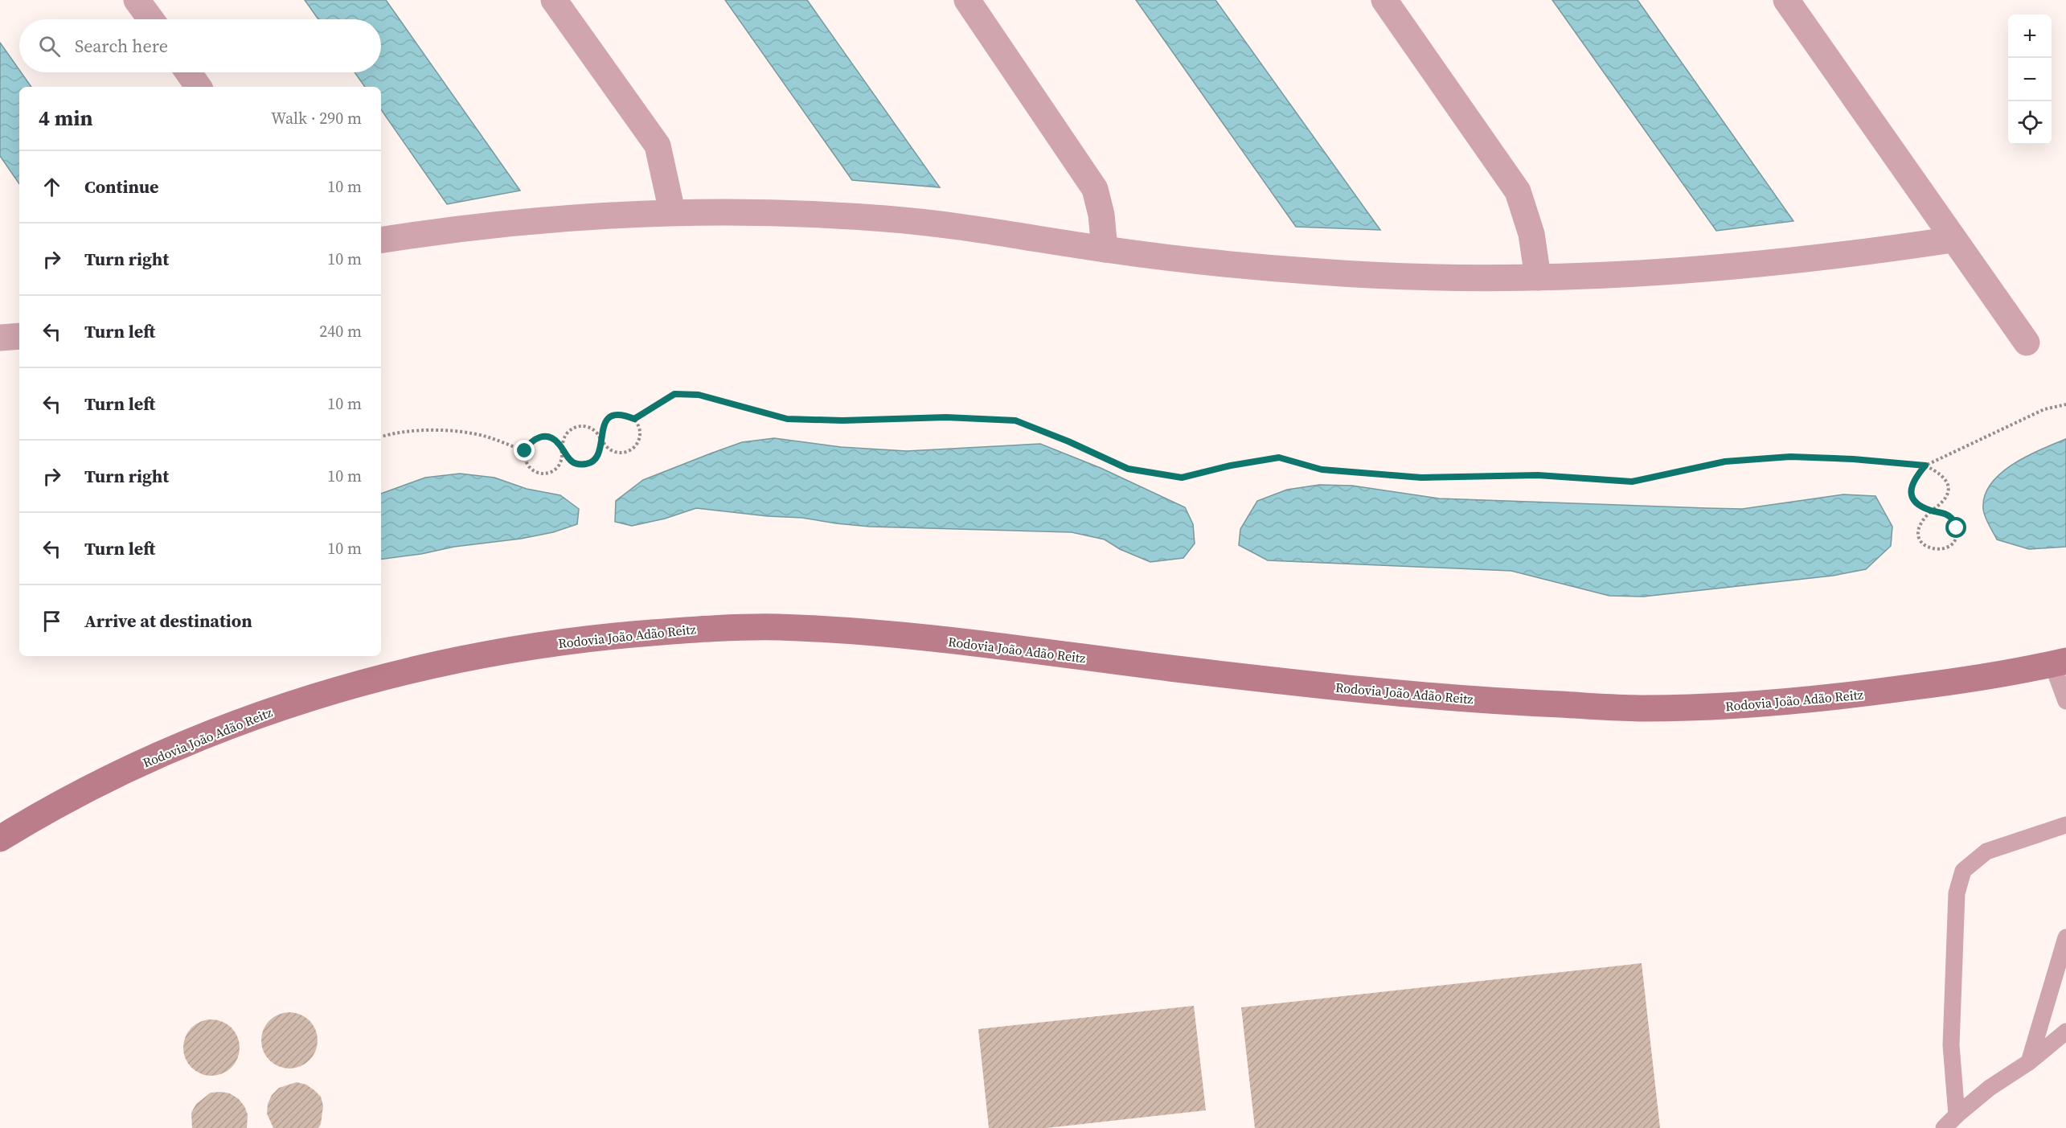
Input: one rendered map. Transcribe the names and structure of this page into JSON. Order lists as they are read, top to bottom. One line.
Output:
{"streets":{"main road":["Rodovia João Adão Reitz"]},"page":{"map_buttons":["+","−"],"search":"Search here","heading":["4 min","Walk · 290 m"],"list":[["Continue","10 m"],["Turn right","10 m"],["Turn left","240 m"],["Turn left","10 m"],["Turn right","10 m"],["Turn left","10 m"],"Arrive at destination"]}}
